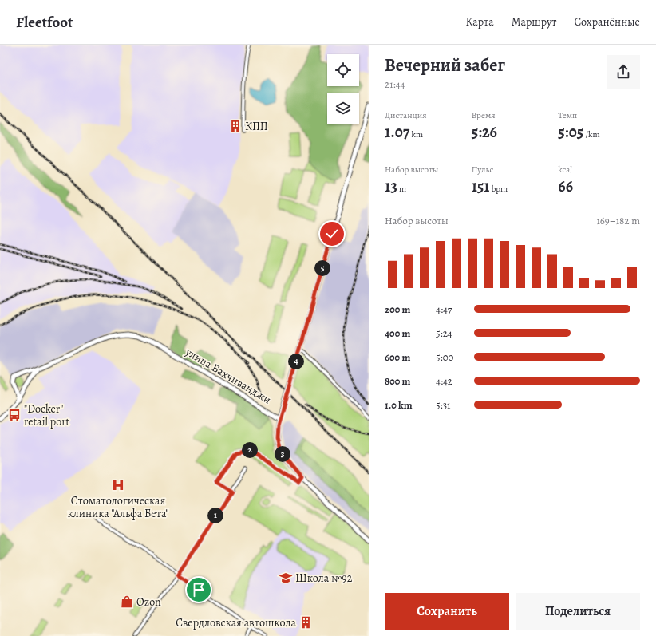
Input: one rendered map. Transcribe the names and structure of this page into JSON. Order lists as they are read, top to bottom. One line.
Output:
{"streets":{"main road":["улица Бахчиванджи"]},"places":{"building":["КПП","Свердловская автошкола"],"bus stop":["\"Docker\" retail port"],"hospital":["Стоматологическая клиника \"Альфа Бета\""],"school or university":["Школа №92"],"shop":["Ozon"]},"page":{"header":"Fleetfoot","nav":["Карта","Маршрут","Сохранённые"],"heading":["Вечерний забег","21:44"],"stats":[["Дистанция","1.07 km"],["Время","5:26"],["Темп","5:05 /km"],["Набор высоты","13 m"],["Пульс","151 bpm"],["kcal","66"]],"chart":["Набор высоты","169–182 m"],"pins":["5","4","2","3","1"],"list":[{"name":"200 m","note":"4:47"},{"name":"400 m","note":"5:24"},{"name":"600 m","note":"5:00"},{"name":"800 m","note":"4:42"},{"name":"1.0 km","note":"5:31"}],"buttons":["Сохранить","Поделиться"]}}
